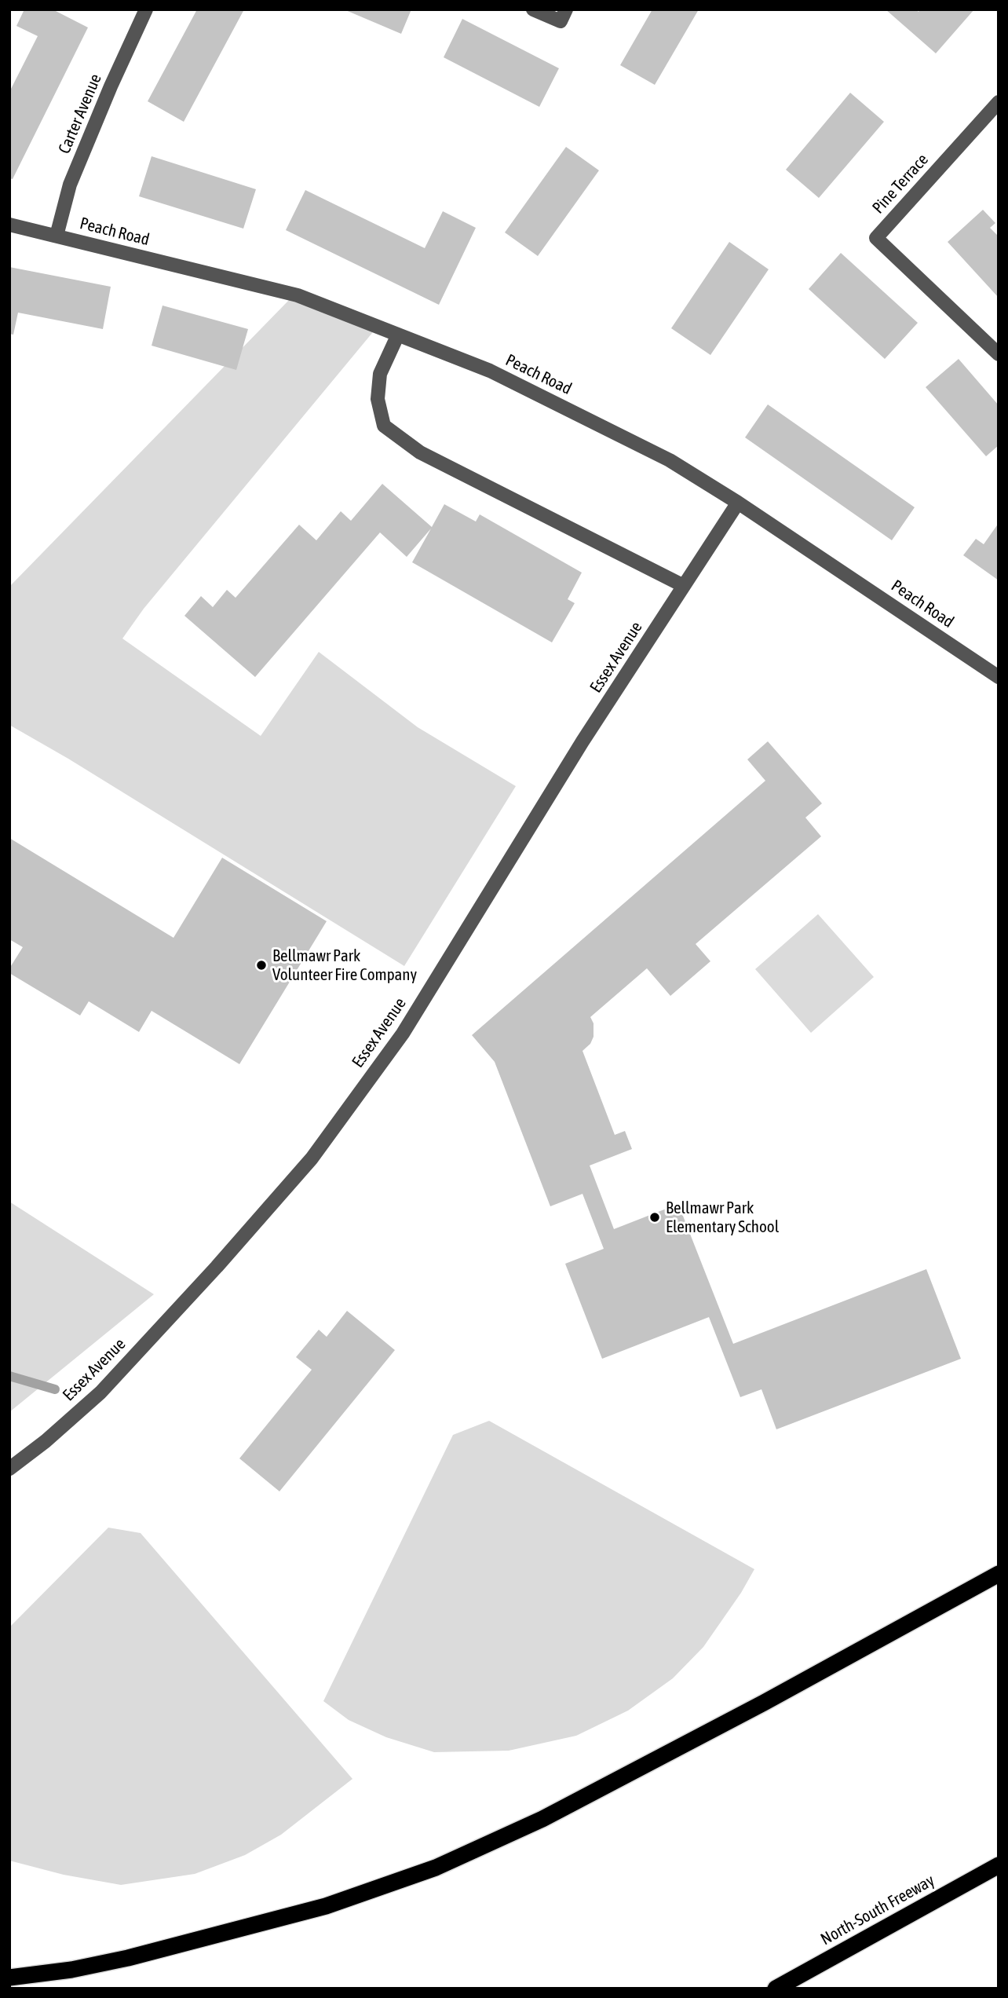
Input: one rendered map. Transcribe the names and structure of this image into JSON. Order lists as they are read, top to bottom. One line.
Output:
{"streets":{"highway":["North-South Freeway"],"street":["Carter Avenue","Pine Terrace","Peach Road","Essex Avenue"]},"crossings":[["Carter Avenue","Peach Road"],["Peach Road","Essex Avenue"]],"places":["Bellmawr Park Volunteer Fire Company","Bellmawr Park Elementary School"]}
